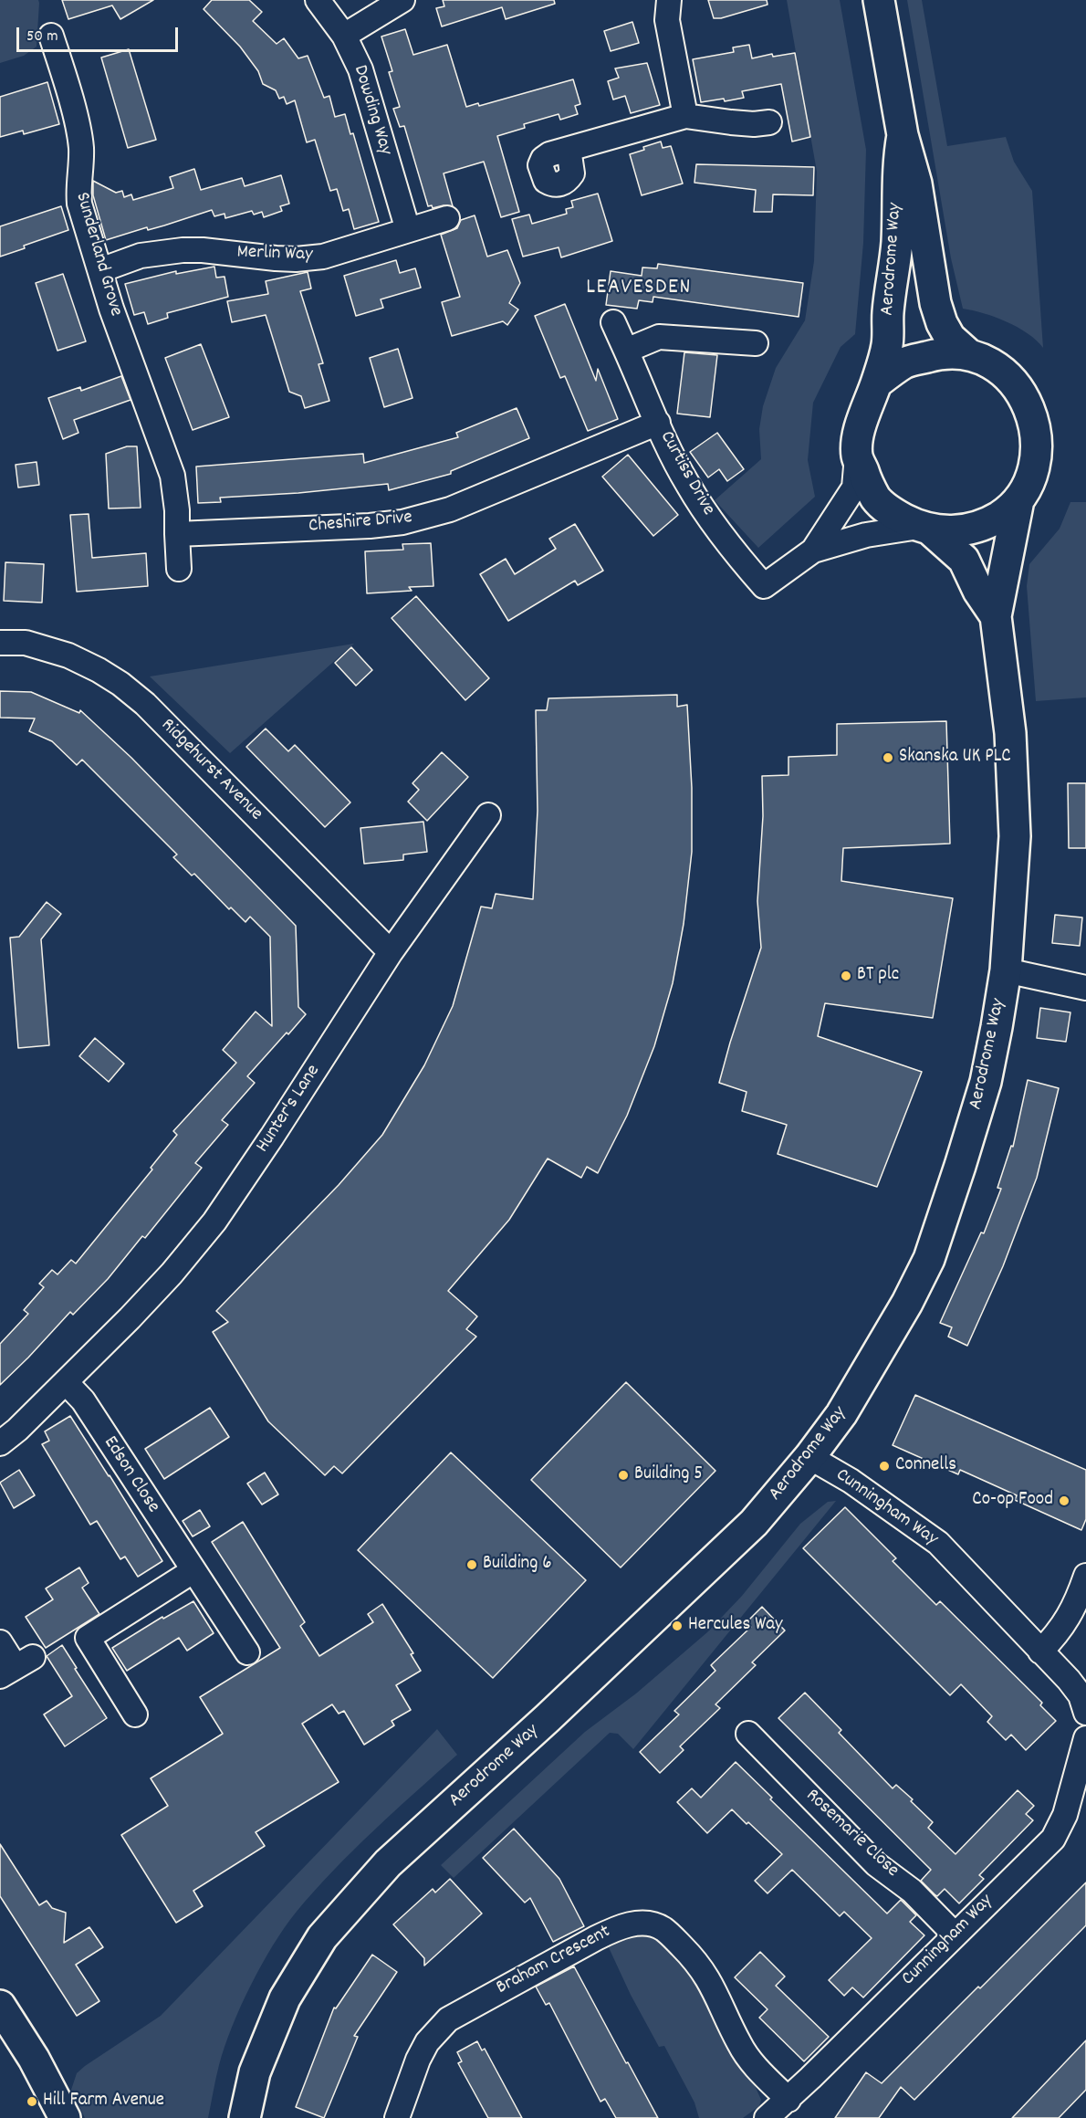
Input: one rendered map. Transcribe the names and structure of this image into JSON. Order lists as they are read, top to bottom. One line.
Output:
{"streets":{"street":["Dowding Way","Sunderland Grove","Merlin Way","Aerodrome Way","Curtiss Drive","Cheshire Drive","Ridgehurst Avenue","Hunter's Lane","Edson Close","Cunningham Way","Rosemarie Close","Braham Crescent"]},"crossings":[["Dowding Way","Merlin Way"],["Sunderland Grove","Merlin Way"],["Sunderland Grove","Cheshire Drive"],["Aerodrome Way","Cunningham Way"],["Curtiss Drive","Cheshire Drive"],["Ridgehurst Avenue","Hunter's Lane"],["Hunter's Lane","Edson Close"],["Cunningham Way","Rosemarie Close"],["Cunningham Way","Braham Crescent"]],"districts":["LEAVESDEN"],"places":["Skanska UK PLC","BT plc","Connells","Building 5","Co-op Food","Building 6","Hercules Way","Hill Farm Avenue"],"scale_bar":"50 m"}
